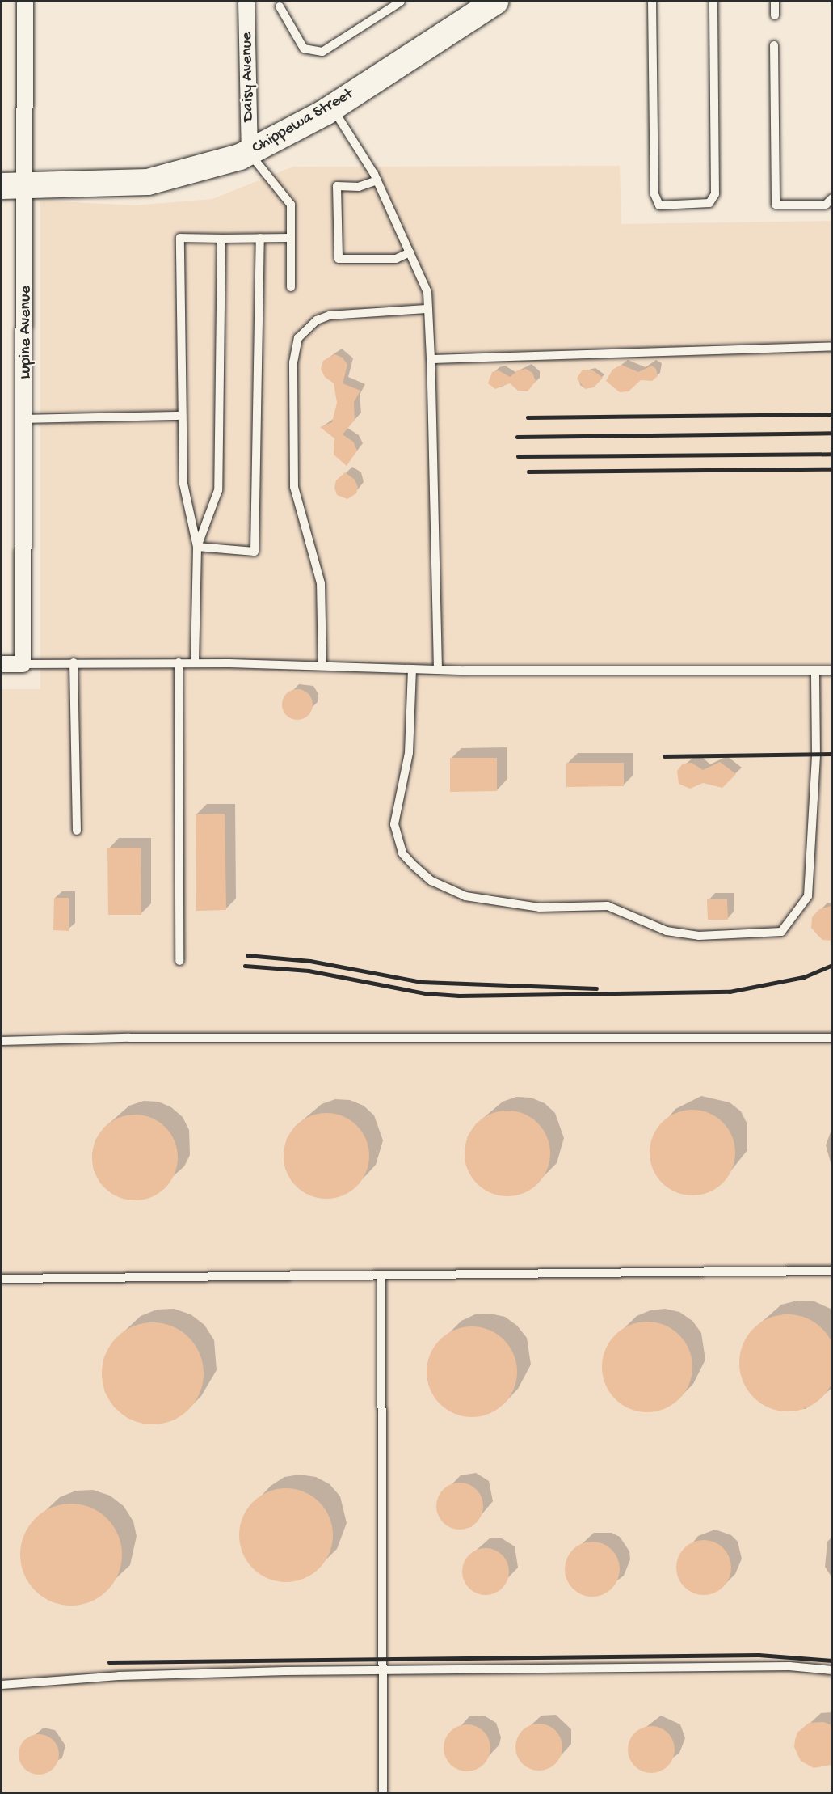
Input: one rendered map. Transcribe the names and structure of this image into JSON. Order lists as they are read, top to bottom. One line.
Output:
{"streets":{"main road":["Chippewa Street"],"street":["Daisy Avenue","Lupine Avenue"]},"crossings":[["Daisy Avenue","Chippewa Street"],["Chippewa Street","Lupine Avenue"]]}
